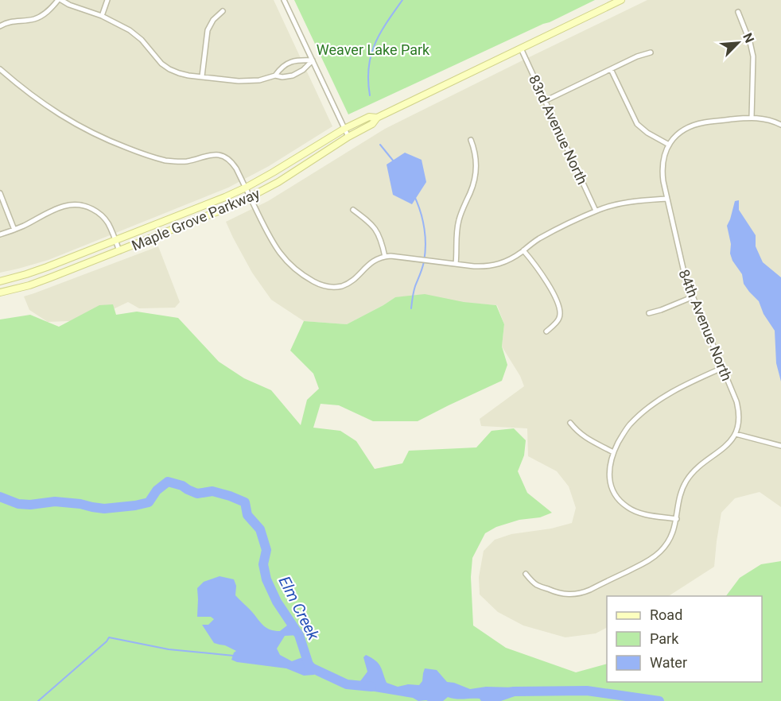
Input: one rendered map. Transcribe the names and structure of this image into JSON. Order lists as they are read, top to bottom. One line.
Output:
{"streets":{"main road":["Maple Grove Parkway"],"street":["83rd Avenue North","84th Avenue North"]},"crossings":[["83rd Avenue North","Maple Grove Parkway"]],"water":["Elm Creek"],"parks":["Weaver Lake Park"],"legend":["Road","Park","Water"],"north":"top right"}
